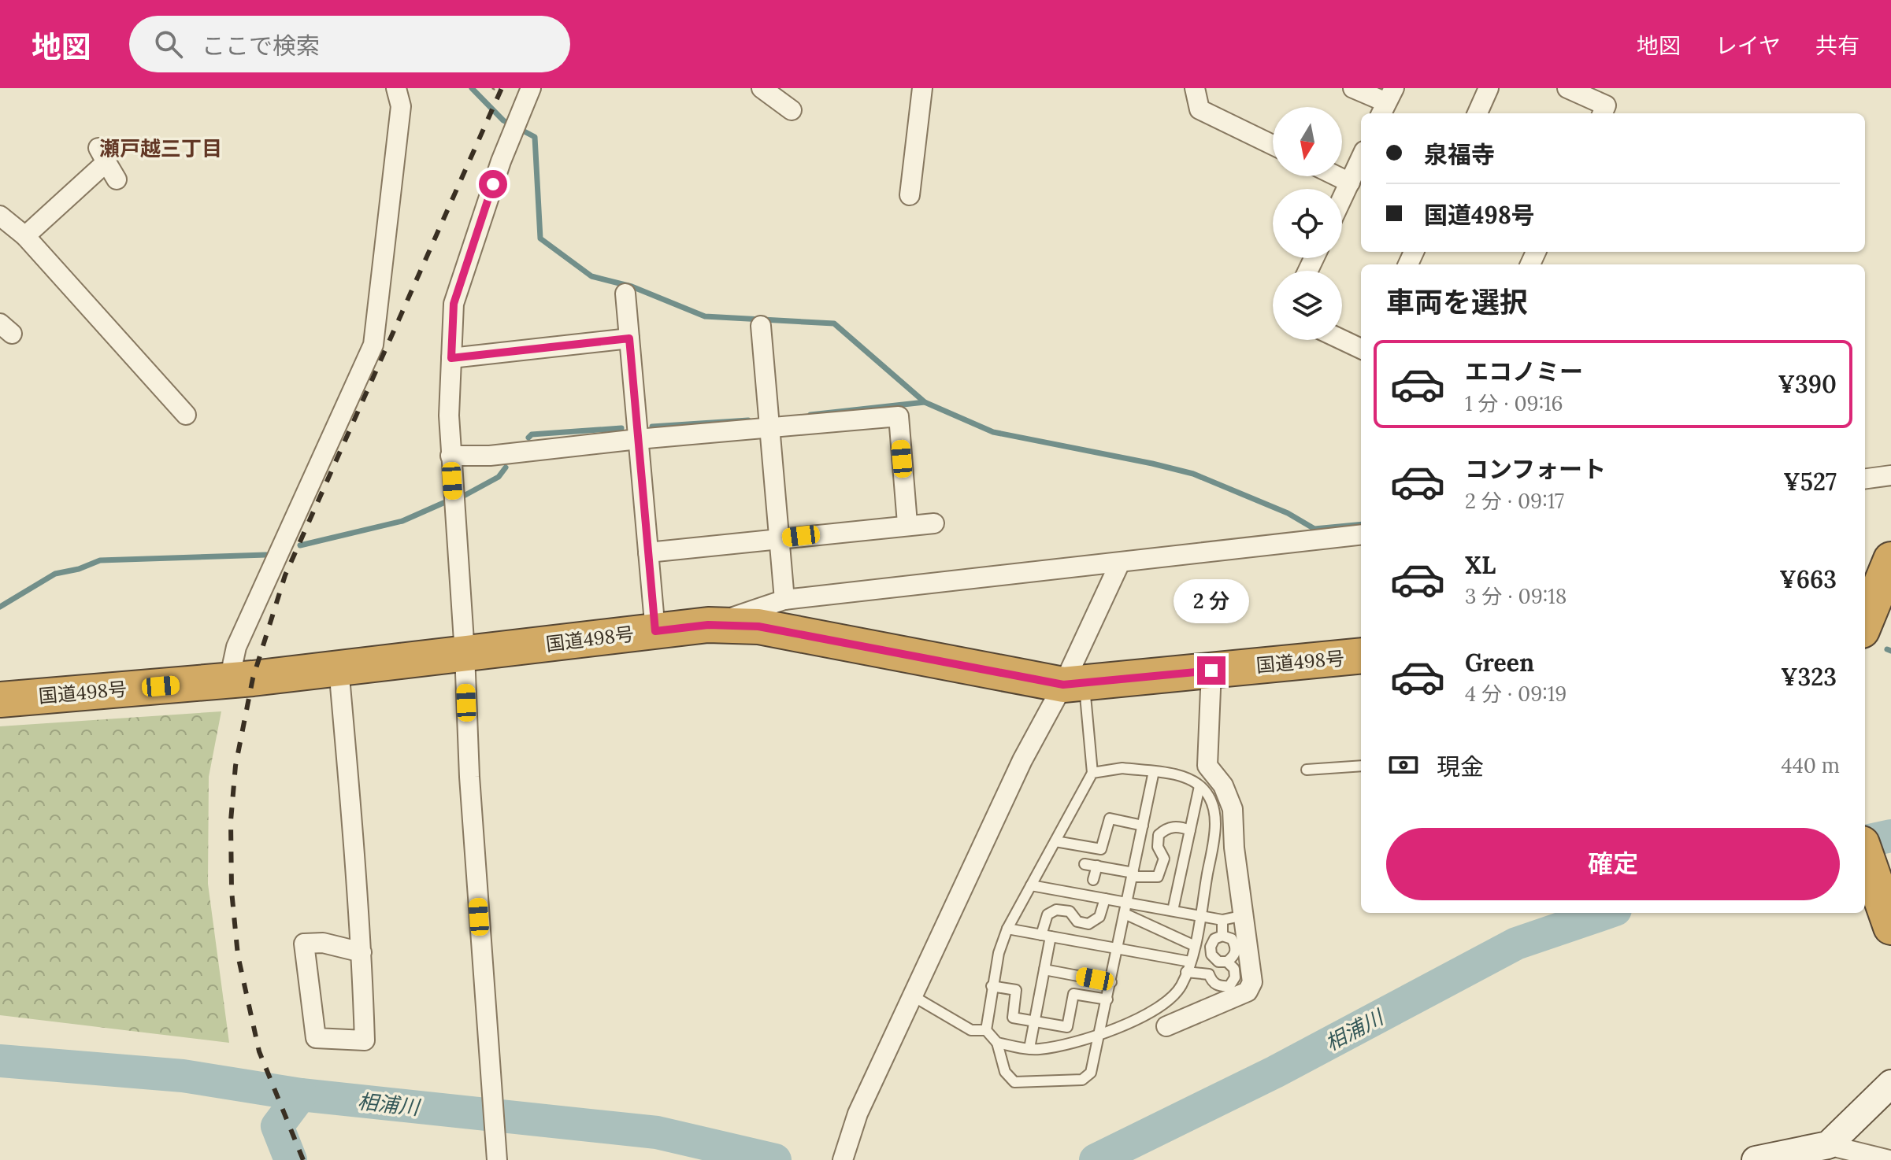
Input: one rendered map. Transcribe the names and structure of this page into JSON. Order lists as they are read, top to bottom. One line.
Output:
{"streets":{"highway":["国道498号"]},"districts":["瀬戸越三丁目"],"water":["相浦川"],"north":"bottom","page":{"header":"地図","search":"ここで検索","nav":["地図","レイヤ","共有"],"banner":["泉福寺","国道498号"],"heading":"車両を選択","list":[{"name":"エコノミー","note":"1 分 · 09:16","value":"¥390"},{"name":"コンフォート","note":"2 分 · 09:17","value":"¥527"},{"name":"XL","note":"3 分 · 09:18","value":"¥663"},{"name":"Green","note":"4 分 · 09:19","value":"¥323"}],"bubble":"2 分","pay":["現金","440 m"],"buttons":"確定"}}
